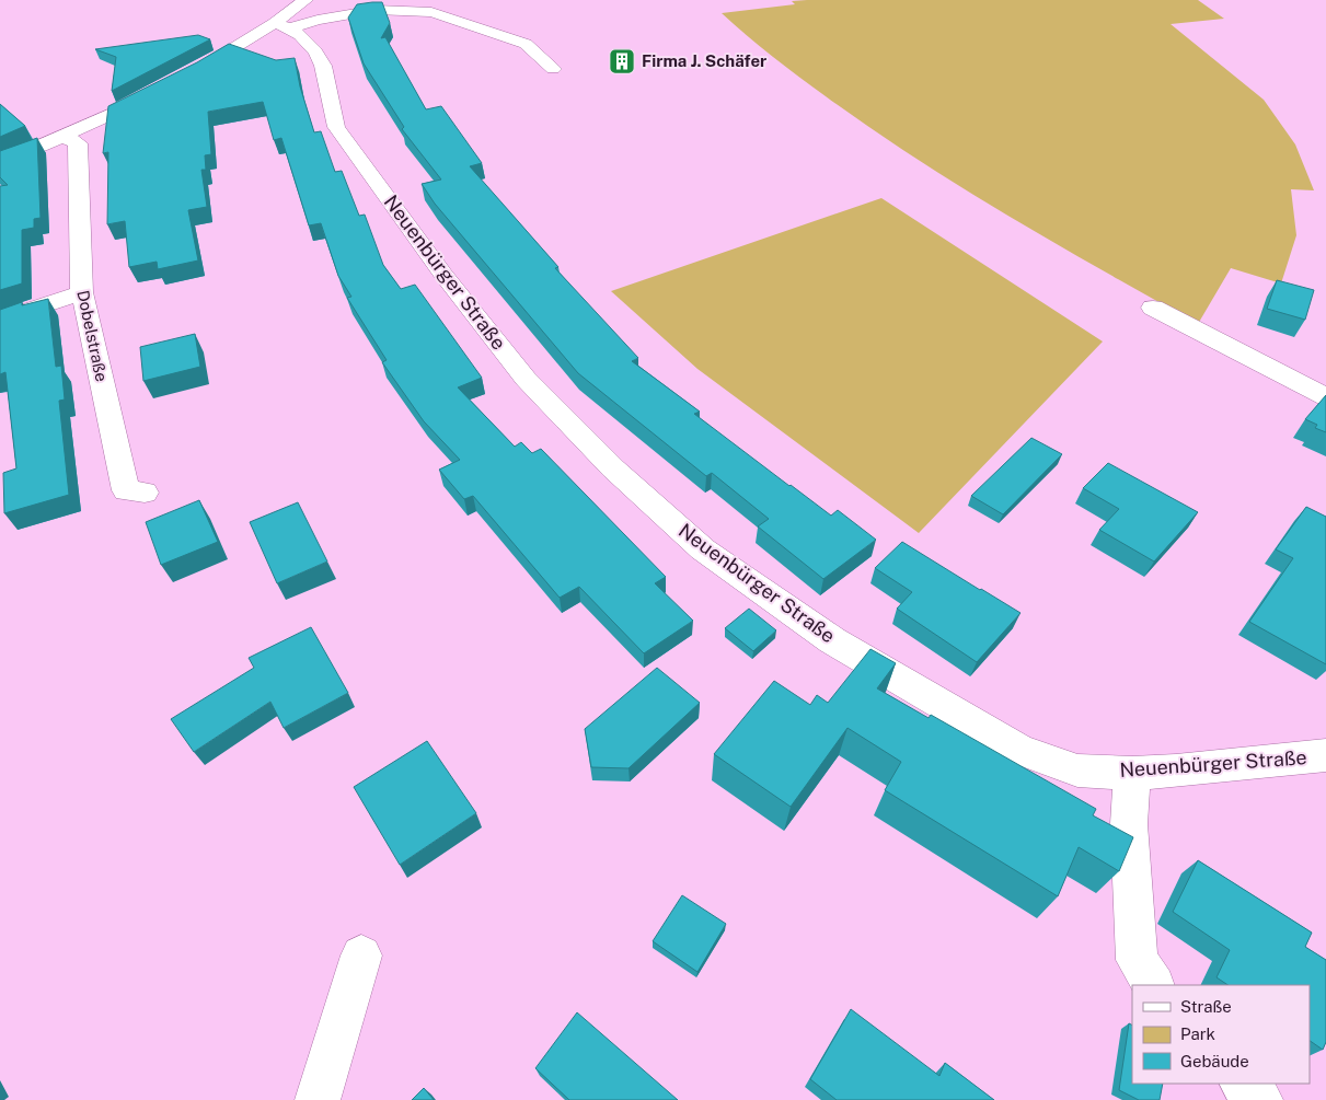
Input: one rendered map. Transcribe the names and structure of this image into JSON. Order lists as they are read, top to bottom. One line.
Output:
{"streets":{"street":["Neuenbürger Straße","Dobelstraße"]},"places":{"building":["Firma J. Schäfer"]},"legend":["Straße","Park","Gebäude"]}
